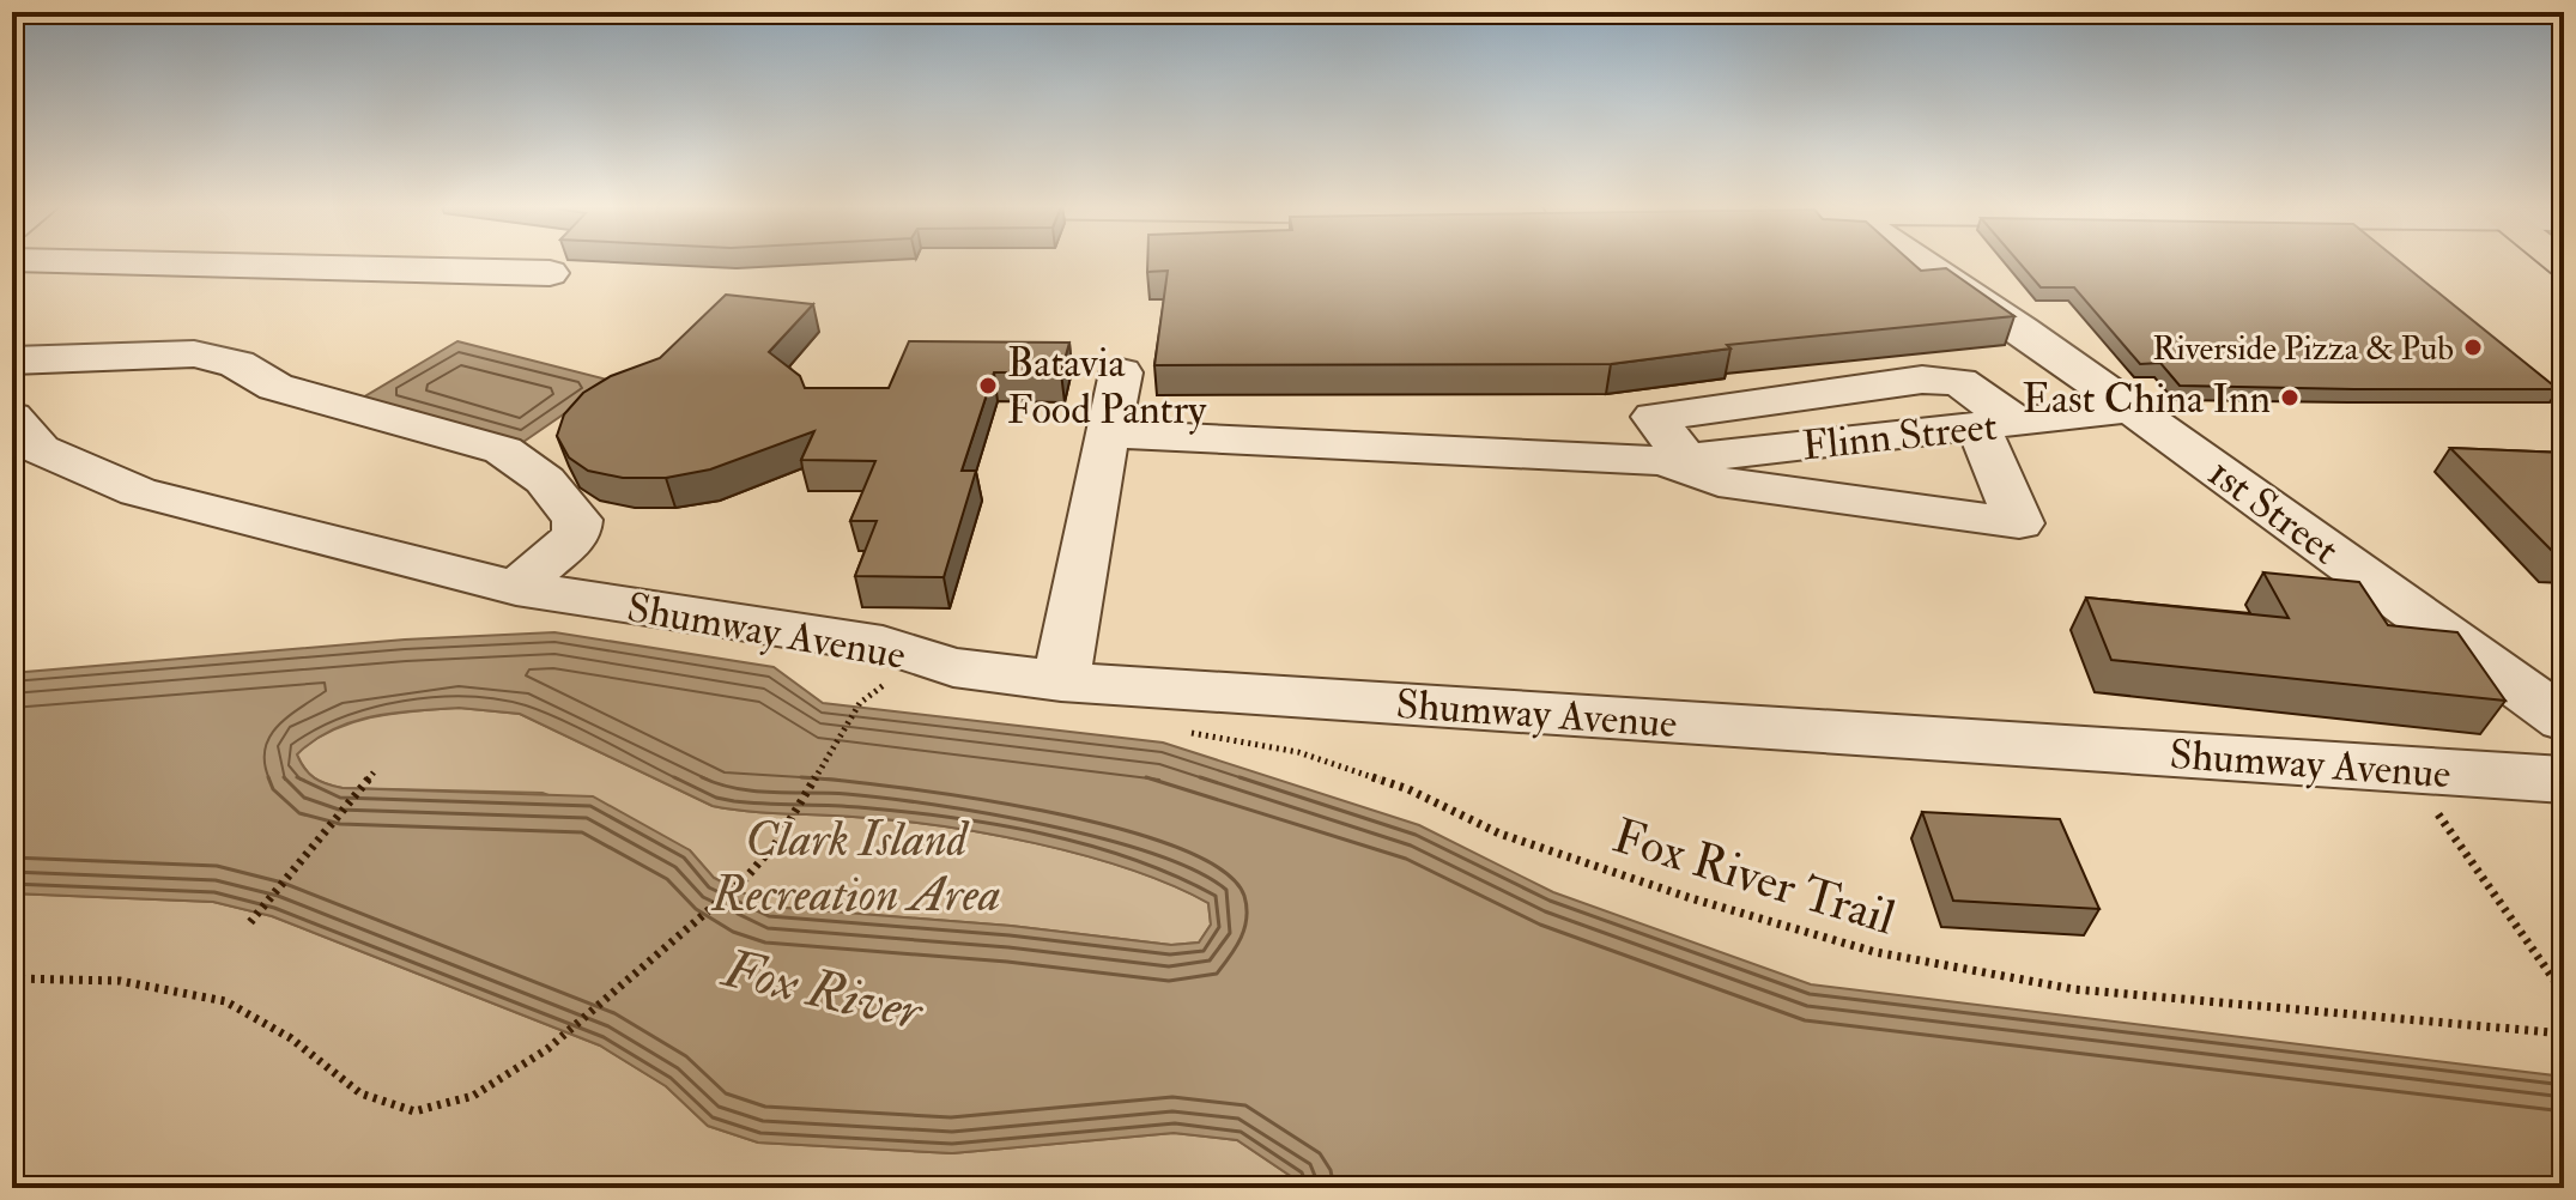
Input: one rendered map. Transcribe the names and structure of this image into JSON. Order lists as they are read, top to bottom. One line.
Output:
{"streets":{"street":["Flinn Street","1st Street","Shumway Avenue"],"path":["Fox River Trail"]},"crossings":[["Flinn Street","1st Street"]],"water":["Fox River"],"parks":["Clark Island Recreation Area"],"places":["Riverside Pizza & Pub","Batavia Food Pantry","East China Inn"]}
